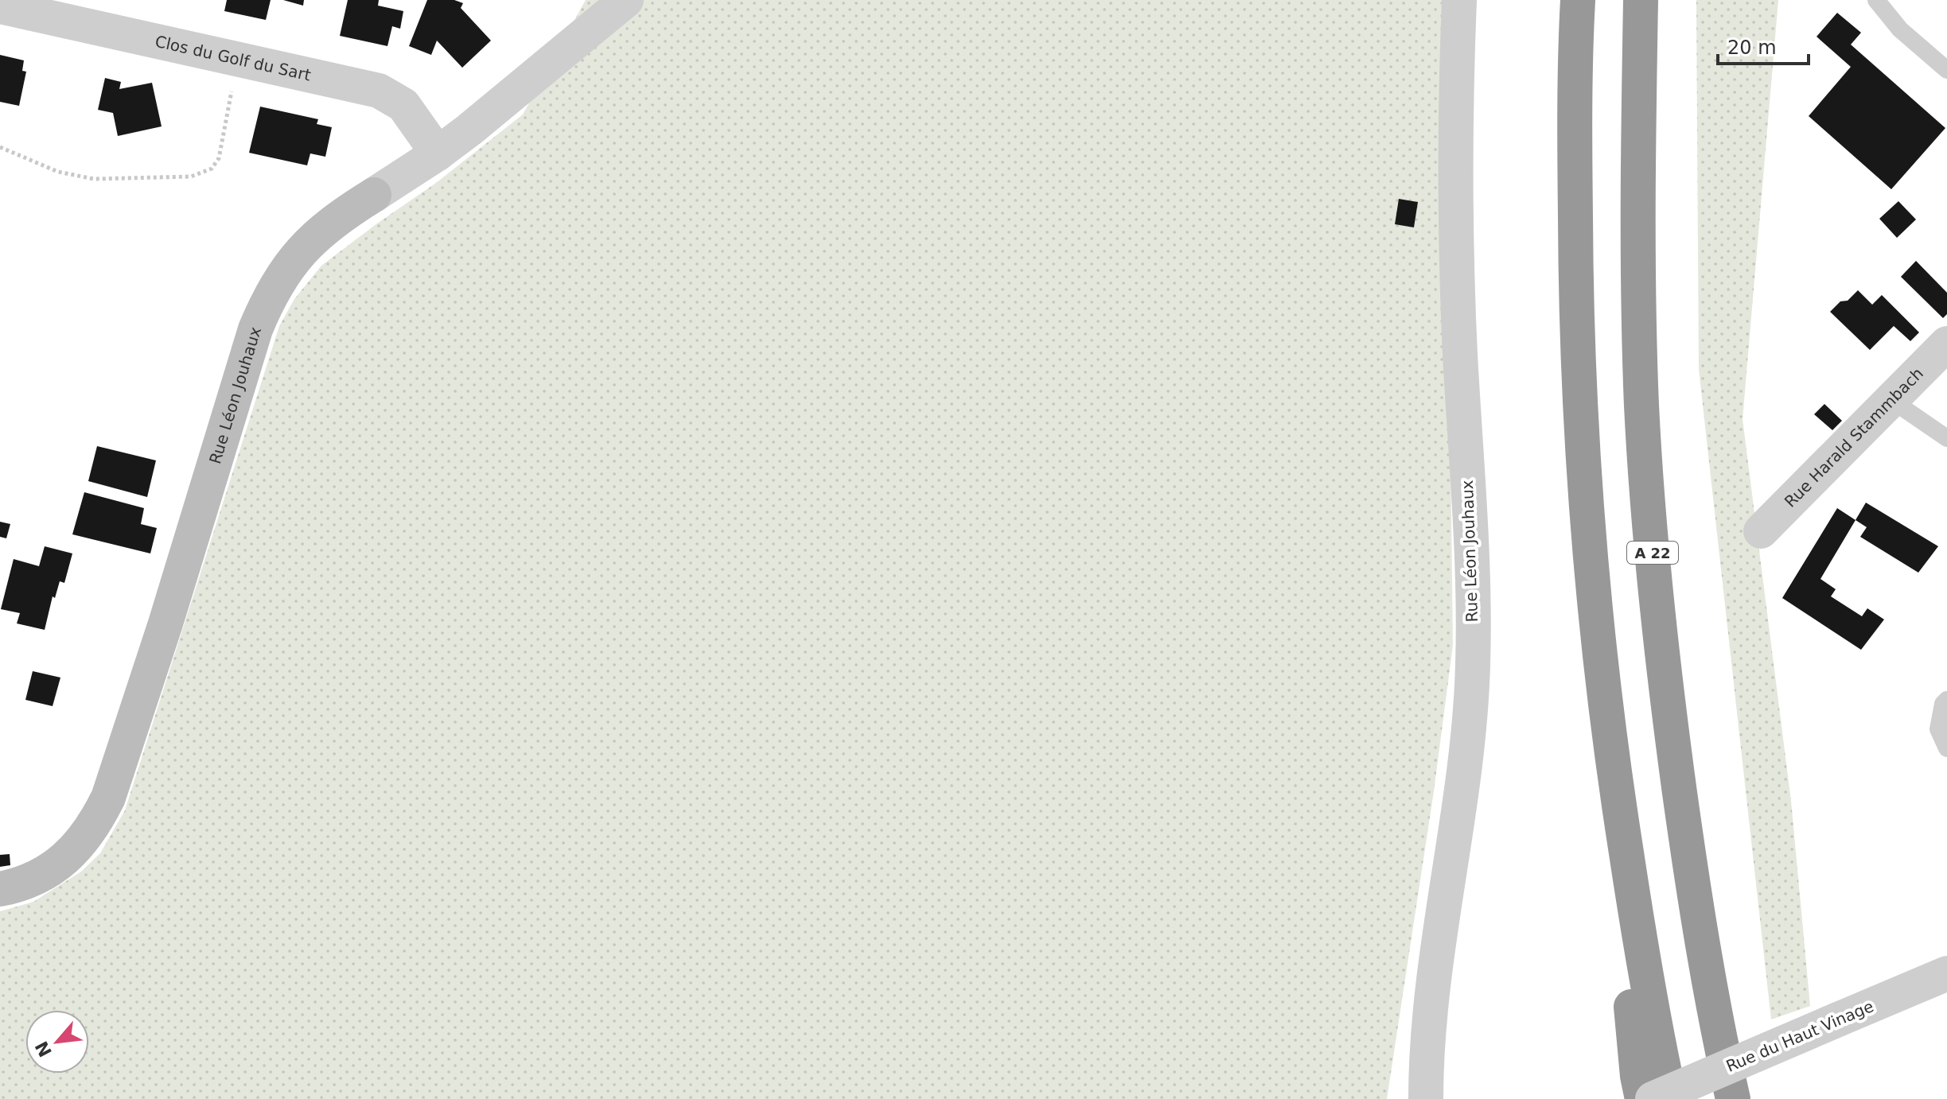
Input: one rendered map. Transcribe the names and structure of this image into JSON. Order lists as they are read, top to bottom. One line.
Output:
{"streets":{"highway":["A 22"],"street":["Clos du Golf du Sart","Rue Léon Jouhaux","Rue Harald Stammbach","Rue du Haut Vinage"]},"crossings":[["Clos du Golf du Sart","Rue Léon Jouhaux"]],"scale_bar":"20 m","north":"bottom left"}
